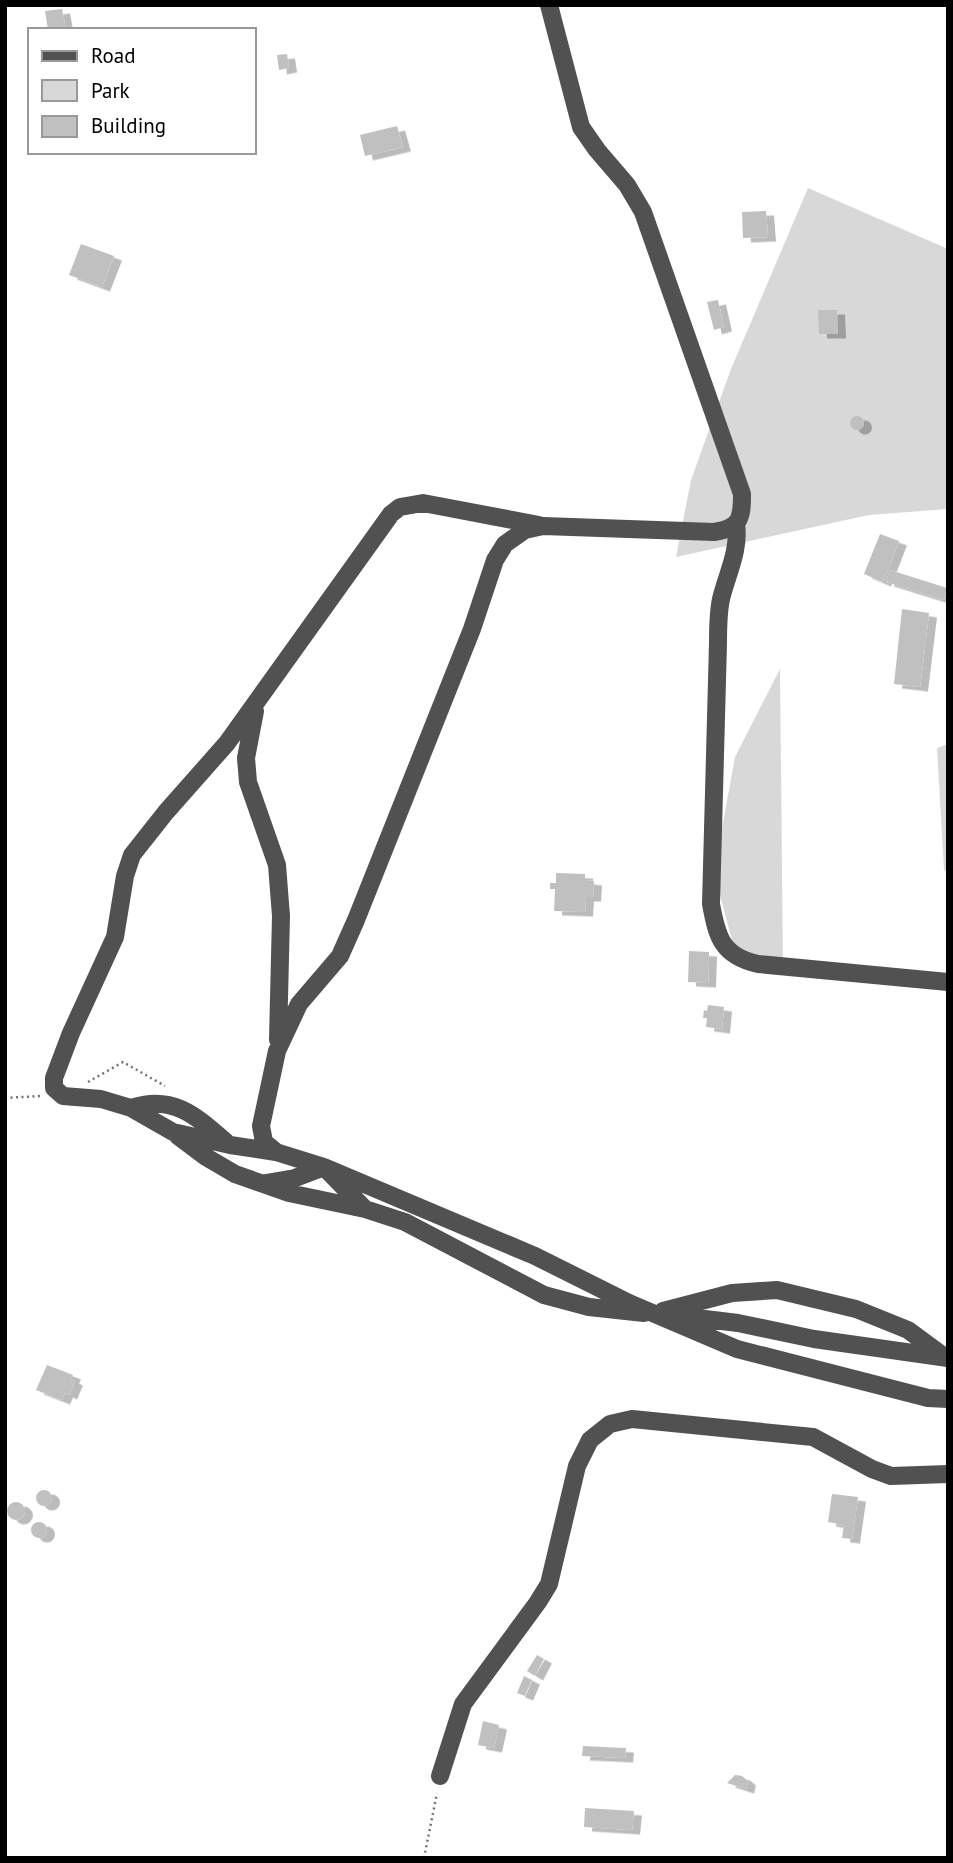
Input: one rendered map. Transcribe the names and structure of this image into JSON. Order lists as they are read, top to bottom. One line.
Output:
{"legend":["Road","Park","Building"]}
